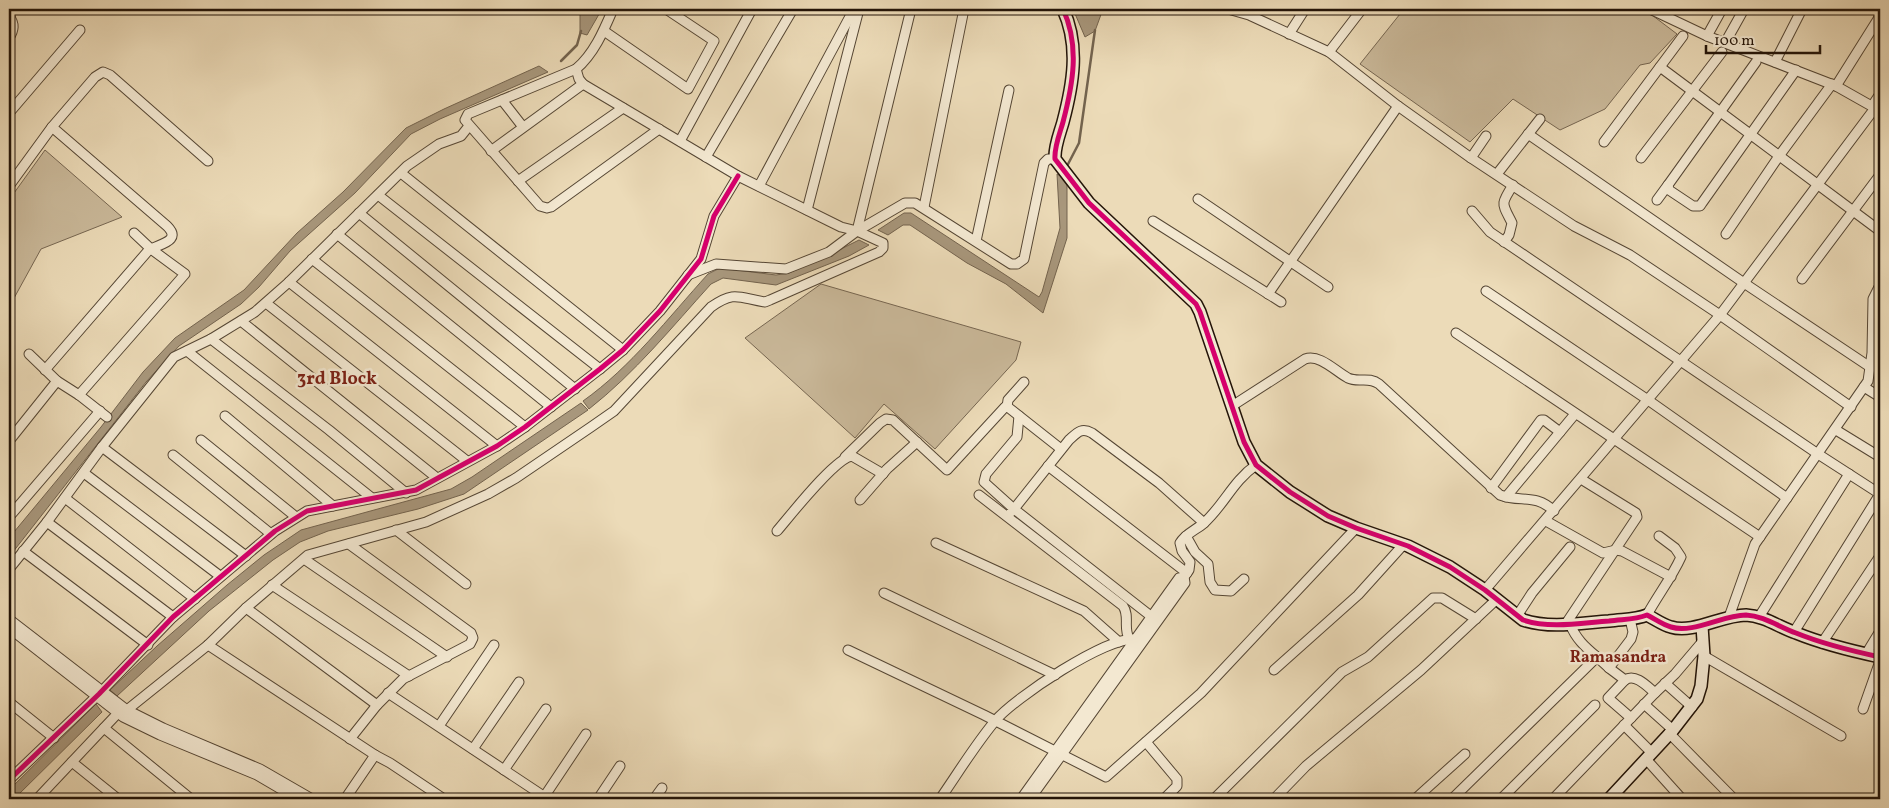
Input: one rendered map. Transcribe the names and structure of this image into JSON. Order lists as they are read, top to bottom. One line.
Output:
{"districts":["3rd Block","Ramasandra"],"scale_bar":"100 m"}
